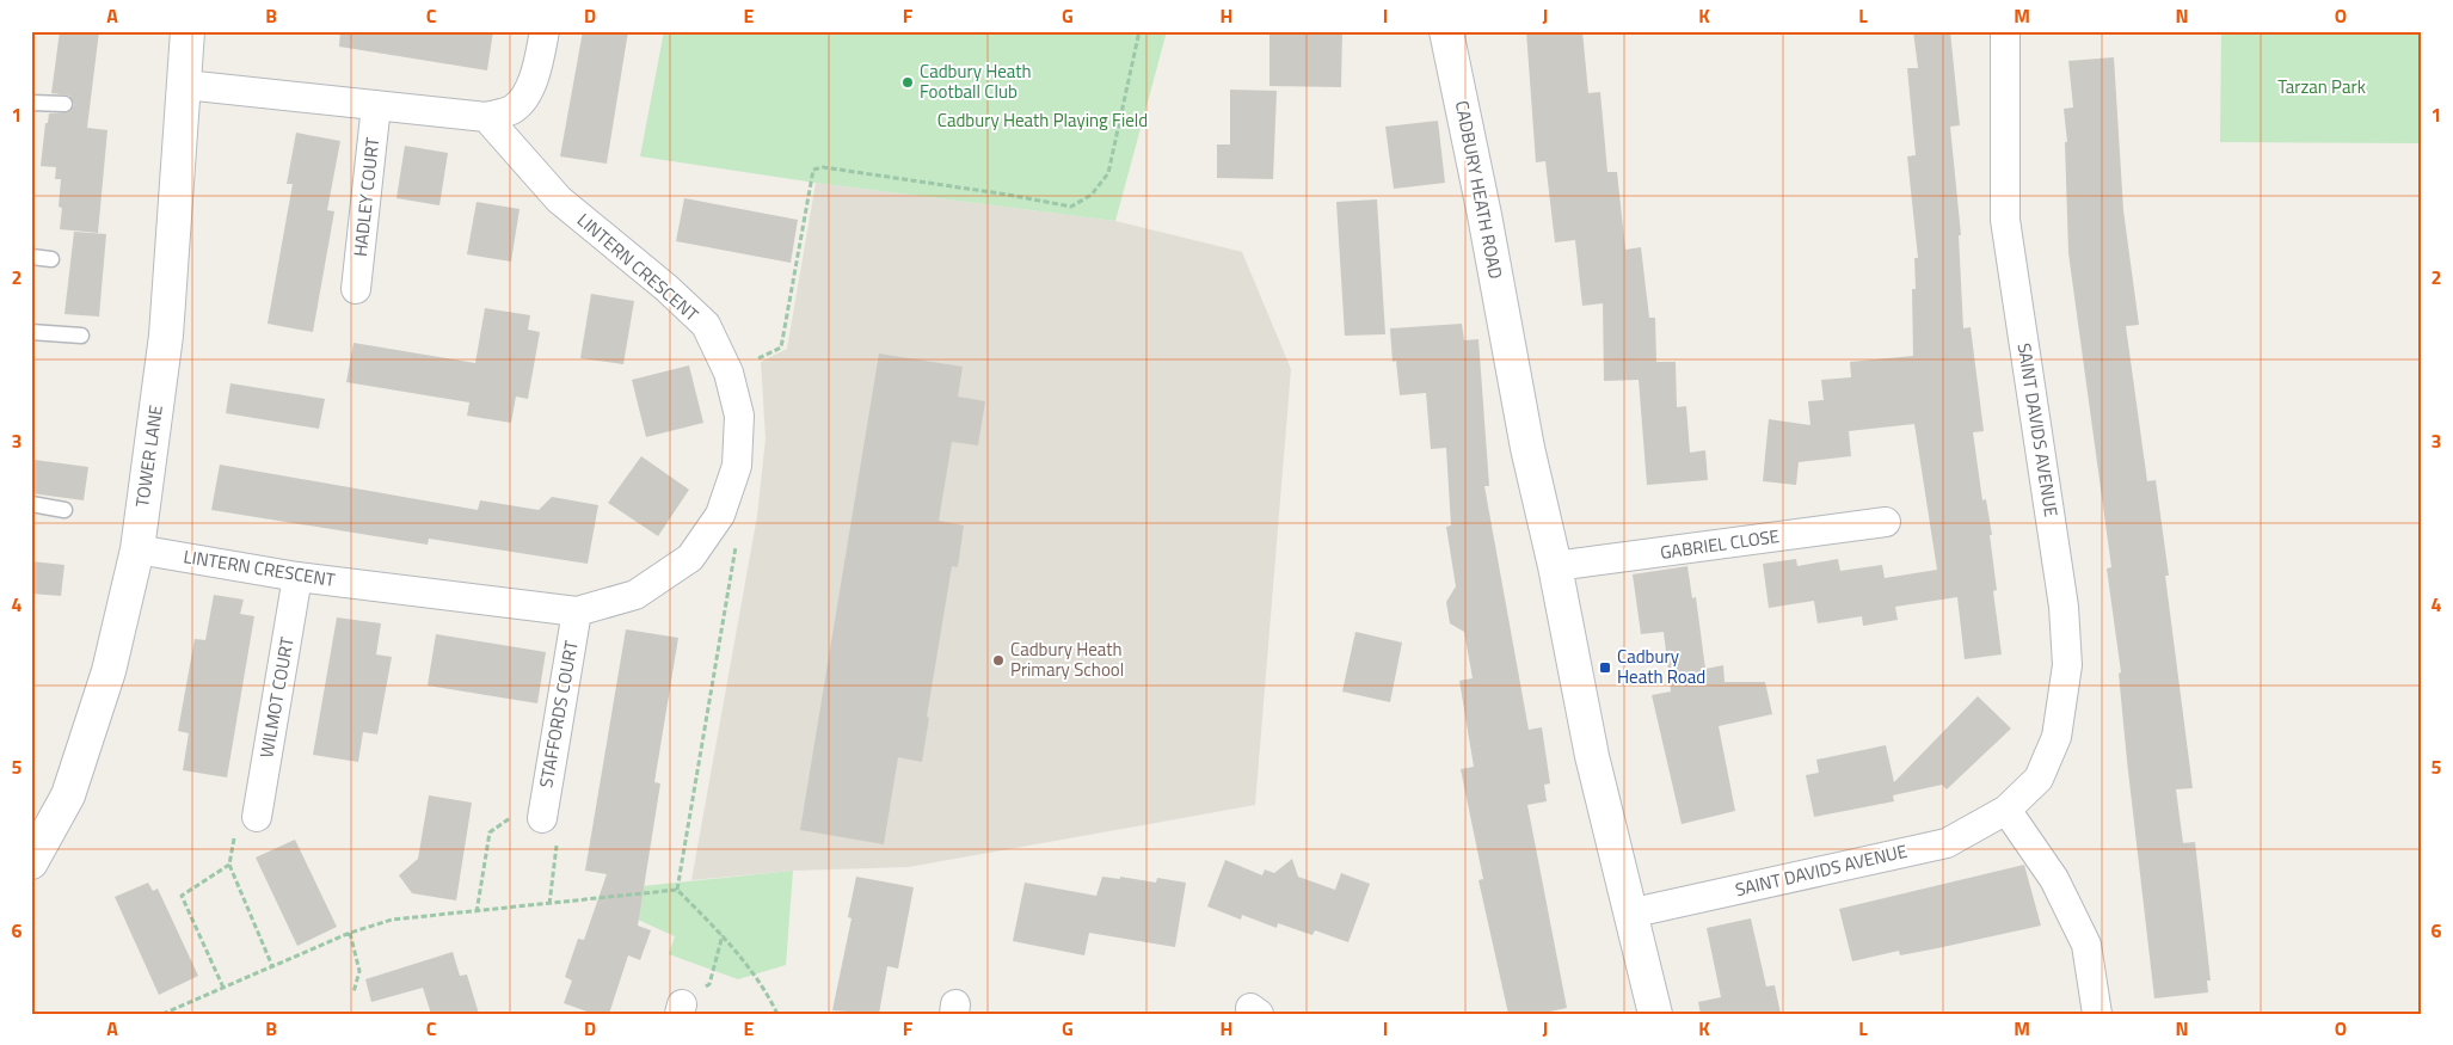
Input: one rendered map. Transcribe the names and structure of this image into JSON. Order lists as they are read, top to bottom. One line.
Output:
{"streets":{"street":["CADBURY HEATH ROAD","HADLEY COURT","LINTERN CRESCENT","SAINT DAVIDS AVENUE","TOWER LANE","GABRIEL CLOSE","WILMOT COURT","STAFFORDS COURT"]},"crossings":[["CADBURY HEATH ROAD","SAINT DAVIDS AVENUE"],["CADBURY HEATH ROAD","GABRIEL CLOSE"],["LINTERN CRESCENT","TOWER LANE"],["LINTERN CRESCENT","WILMOT COURT"],["LINTERN CRESCENT","STAFFORDS COURT"]],"parks":["Tarzan Park","Cadbury Heath Playing Field"],"places":{"other":["Cadbury Heath Football Club","Cadbury Heath Primary School"],"transit":["Cadbury Heath Road"]},"grid":{"columns":["A","B","C","D","E","F","G","H","I","J","K","L","M","N","O"],"rows":["1","2","3","4","5","6"]}}
